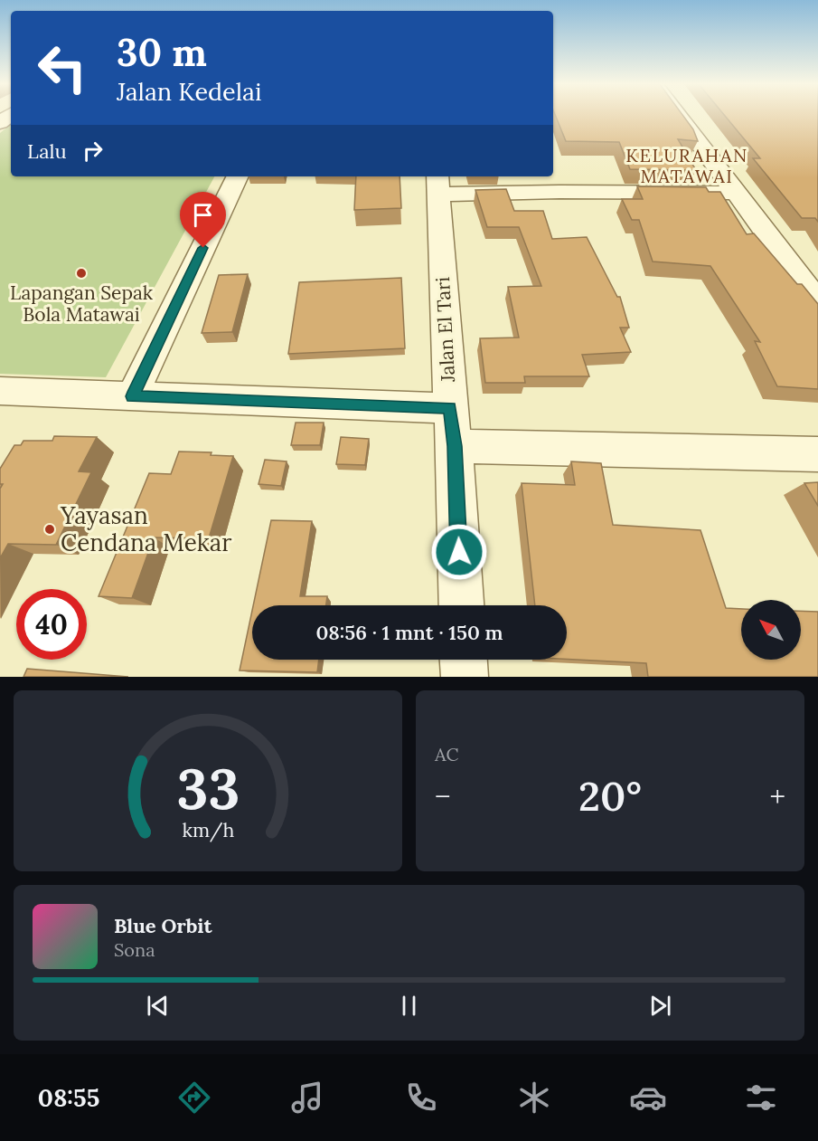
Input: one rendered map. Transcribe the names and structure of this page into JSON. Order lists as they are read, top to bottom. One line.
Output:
{"streets":{"street":["Jalan El Tari"]},"districts":["KELURAHAN MATAWAI"],"places":["Lapangan Sepak Bola Matawai","Yayasan Cendana Mekar"],"north":"top left","page":{"turn":["30 m","Jalan Kedelai"],"then":"Lalu","limit":"40","trip":"08:56 · 1 mnt · 150 m","tile":"AC","heat":["−","20°","+"],"song":["Blue Orbit","Sona"],"tabs":"08:55","gauge":["33","km/h"]}}
